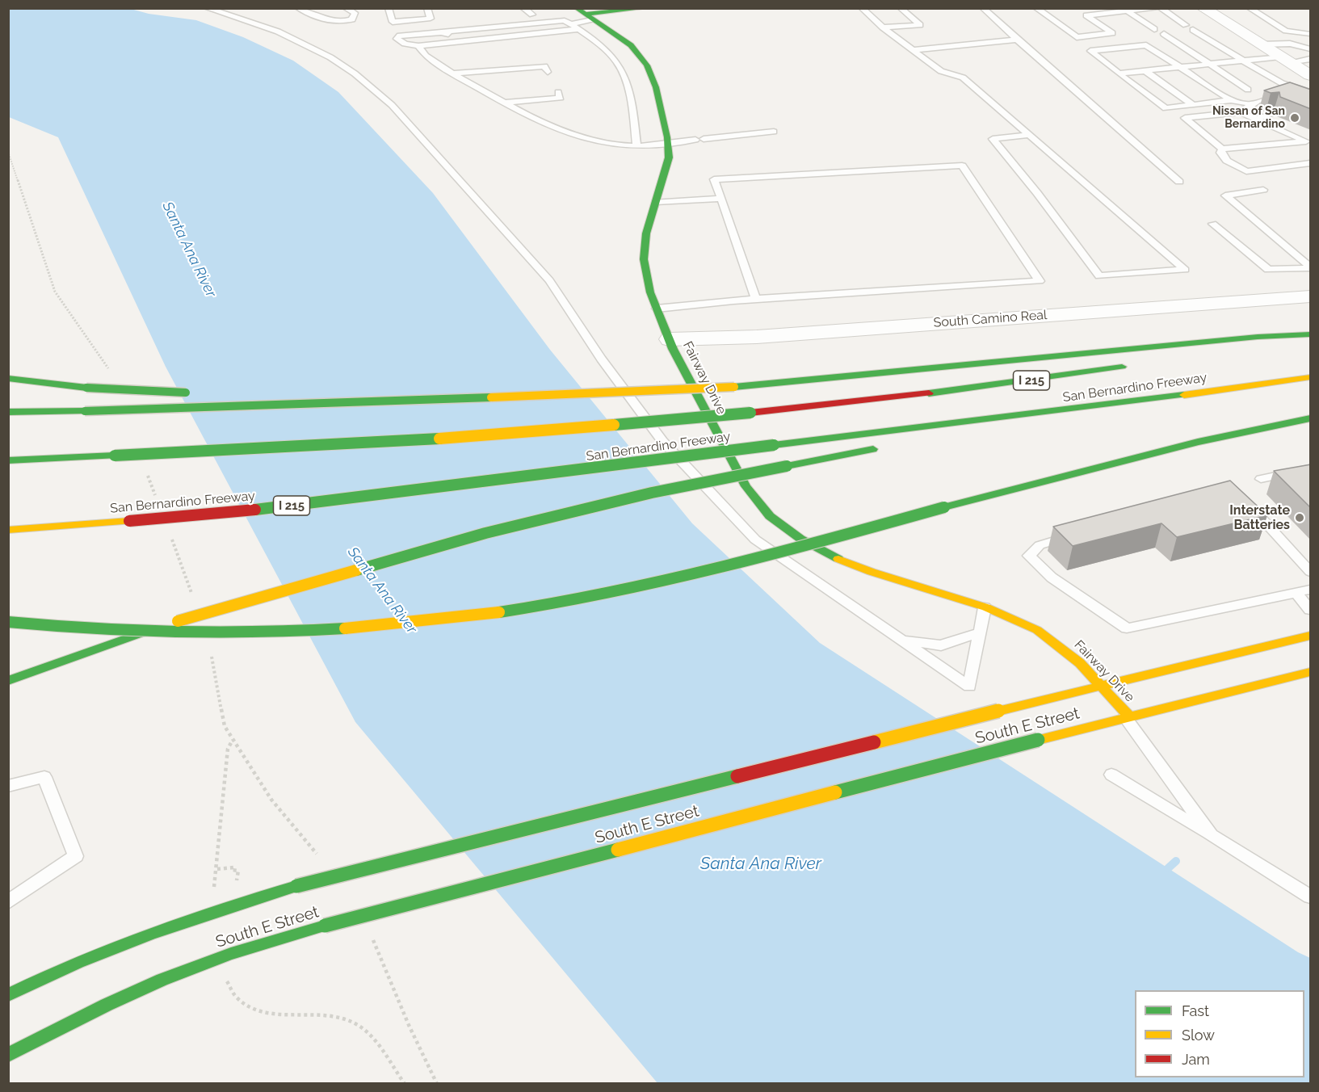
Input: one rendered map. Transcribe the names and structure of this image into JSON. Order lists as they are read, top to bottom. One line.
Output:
{"streets":{"main road":["Fairway Drive","I 215","San Bernardino Freeway","South E Street"],"street":["South Camino Real"]},"crossings":[["South Camino Real","Fairway Drive"],["Fairway Drive","South E Street"]],"water":["Santa Ana River"],"places":["Nissan of San Bernardino","Interstate Batteries"],"legend":["Fast","Slow","Jam"]}
